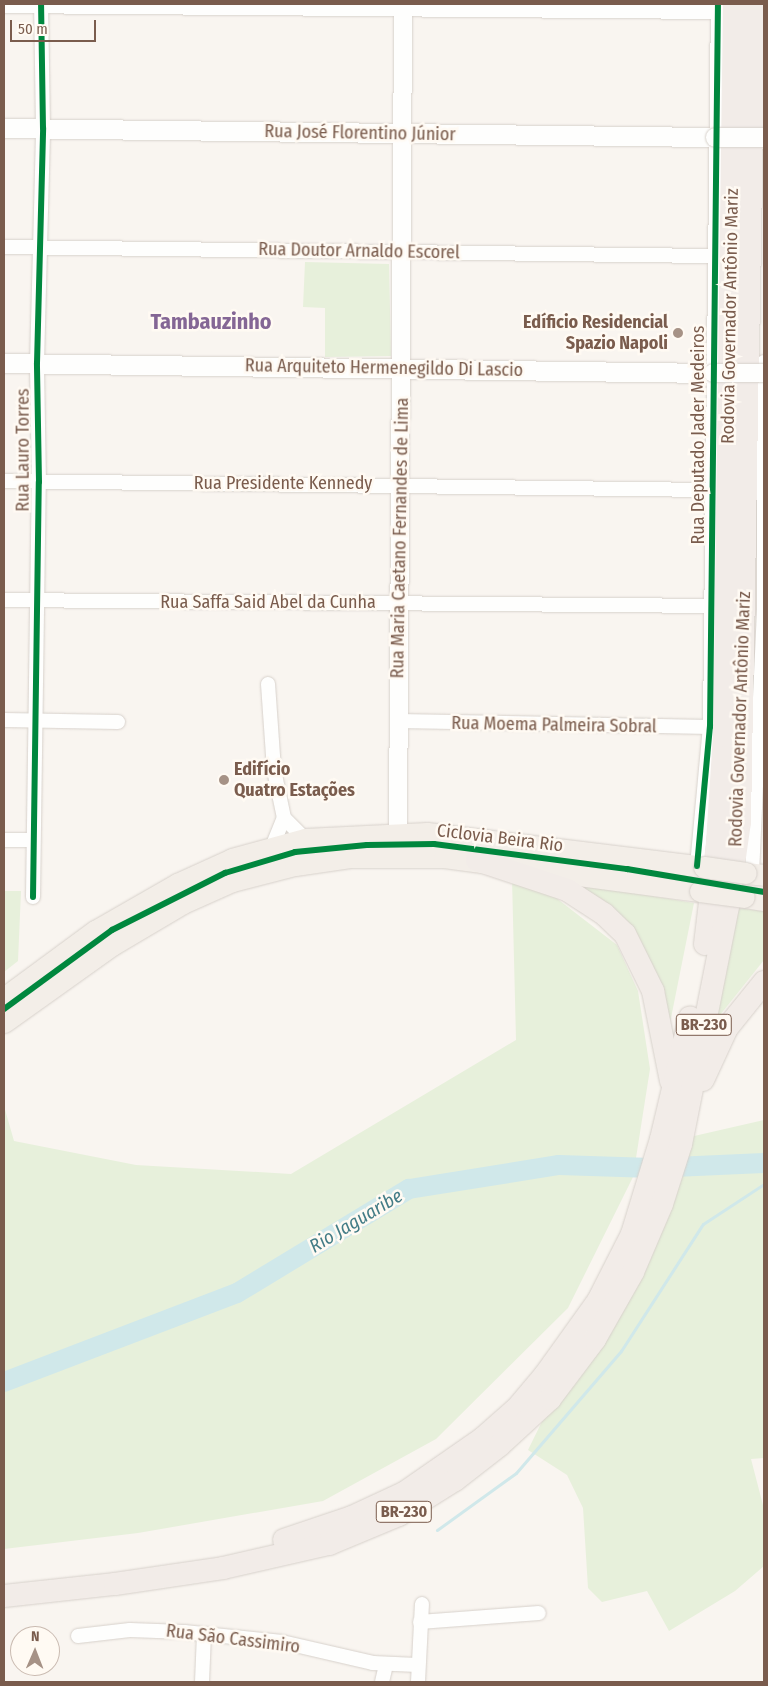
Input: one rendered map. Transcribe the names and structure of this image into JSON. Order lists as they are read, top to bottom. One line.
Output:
{"streets":{"highway":["Rodovia Governador Antônio Mariz","BR-230"],"main road":["Rua José Florentino Júnior","Rua Arquiteto Hermenegildo Di Lascio"],"street":["Rua Doutor Arnaldo Escorel","Rua Deputado Jader Medeiros","Rua Lauro Torres","Rua Presidente Kennedy","Rua Maria Caetano Fernandes de Lima","Rua Saffa Said Abel da Cunha","Rua Moema Palmeira Sobral","Rua São Cassimiro"],"cycle path":["Ciclovia Beira Rio"]},"crossings":[["Rua José Florentino Júnior","Rua Deputado Jader Medeiros"],["Rua José Florentino Júnior","Rua Lauro Torres"],["Rua José Florentino Júnior","Rua Maria Caetano Fernandes de Lima"],["Rua Doutor Arnaldo Escorel","Rua Deputado Jader Medeiros"],["Rua Doutor Arnaldo Escorel","Rua Lauro Torres"],["Rua Doutor Arnaldo Escorel","Rua Maria Caetano Fernandes de Lima"],["Rodovia Governador Antônio Mariz","Rua Deputado Jader Medeiros"],["Rua Arquiteto Hermenegildo Di Lascio","Rua Deputado Jader Medeiros"],["Rua Arquiteto Hermenegildo Di Lascio","Rua Lauro Torres"],["Rua Arquiteto Hermenegildo Di Lascio","Rua Maria Caetano Fernandes de Lima"],["Rua Deputado Jader Medeiros","Rua Presidente Kennedy"],["Rua Deputado Jader Medeiros","Rua Saffa Said Abel da Cunha"],["Rua Deputado Jader Medeiros","Rua Moema Palmeira Sobral"],["Rua Lauro Torres","Rua Presidente Kennedy"],["Rua Lauro Torres","Rua Saffa Said Abel da Cunha"],["Rua Presidente Kennedy","Rua Maria Caetano Fernandes de Lima"],["Rua Maria Caetano Fernandes de Lima","Rua Saffa Said Abel da Cunha"],["Rua Maria Caetano Fernandes de Lima","Rua Moema Palmeira Sobral"]],"districts":["Tambauzinho"],"water":["Rio Jaguaribe"],"places":["Edíficio Residencial Spazio Napoli","Edifício Quatro Estações"],"scale_bar":"50 m","north":"top"}
